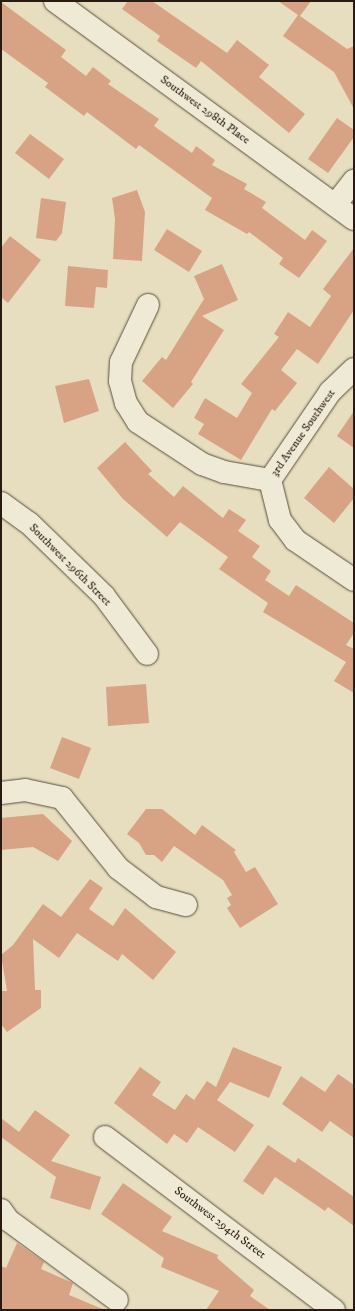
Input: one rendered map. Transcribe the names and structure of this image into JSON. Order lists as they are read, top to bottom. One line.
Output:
{"streets":{"street":["Southwest 298th Place","3rd Avenue Southwest","Southwest 296th Street","Southwest 294th Street"]}}
